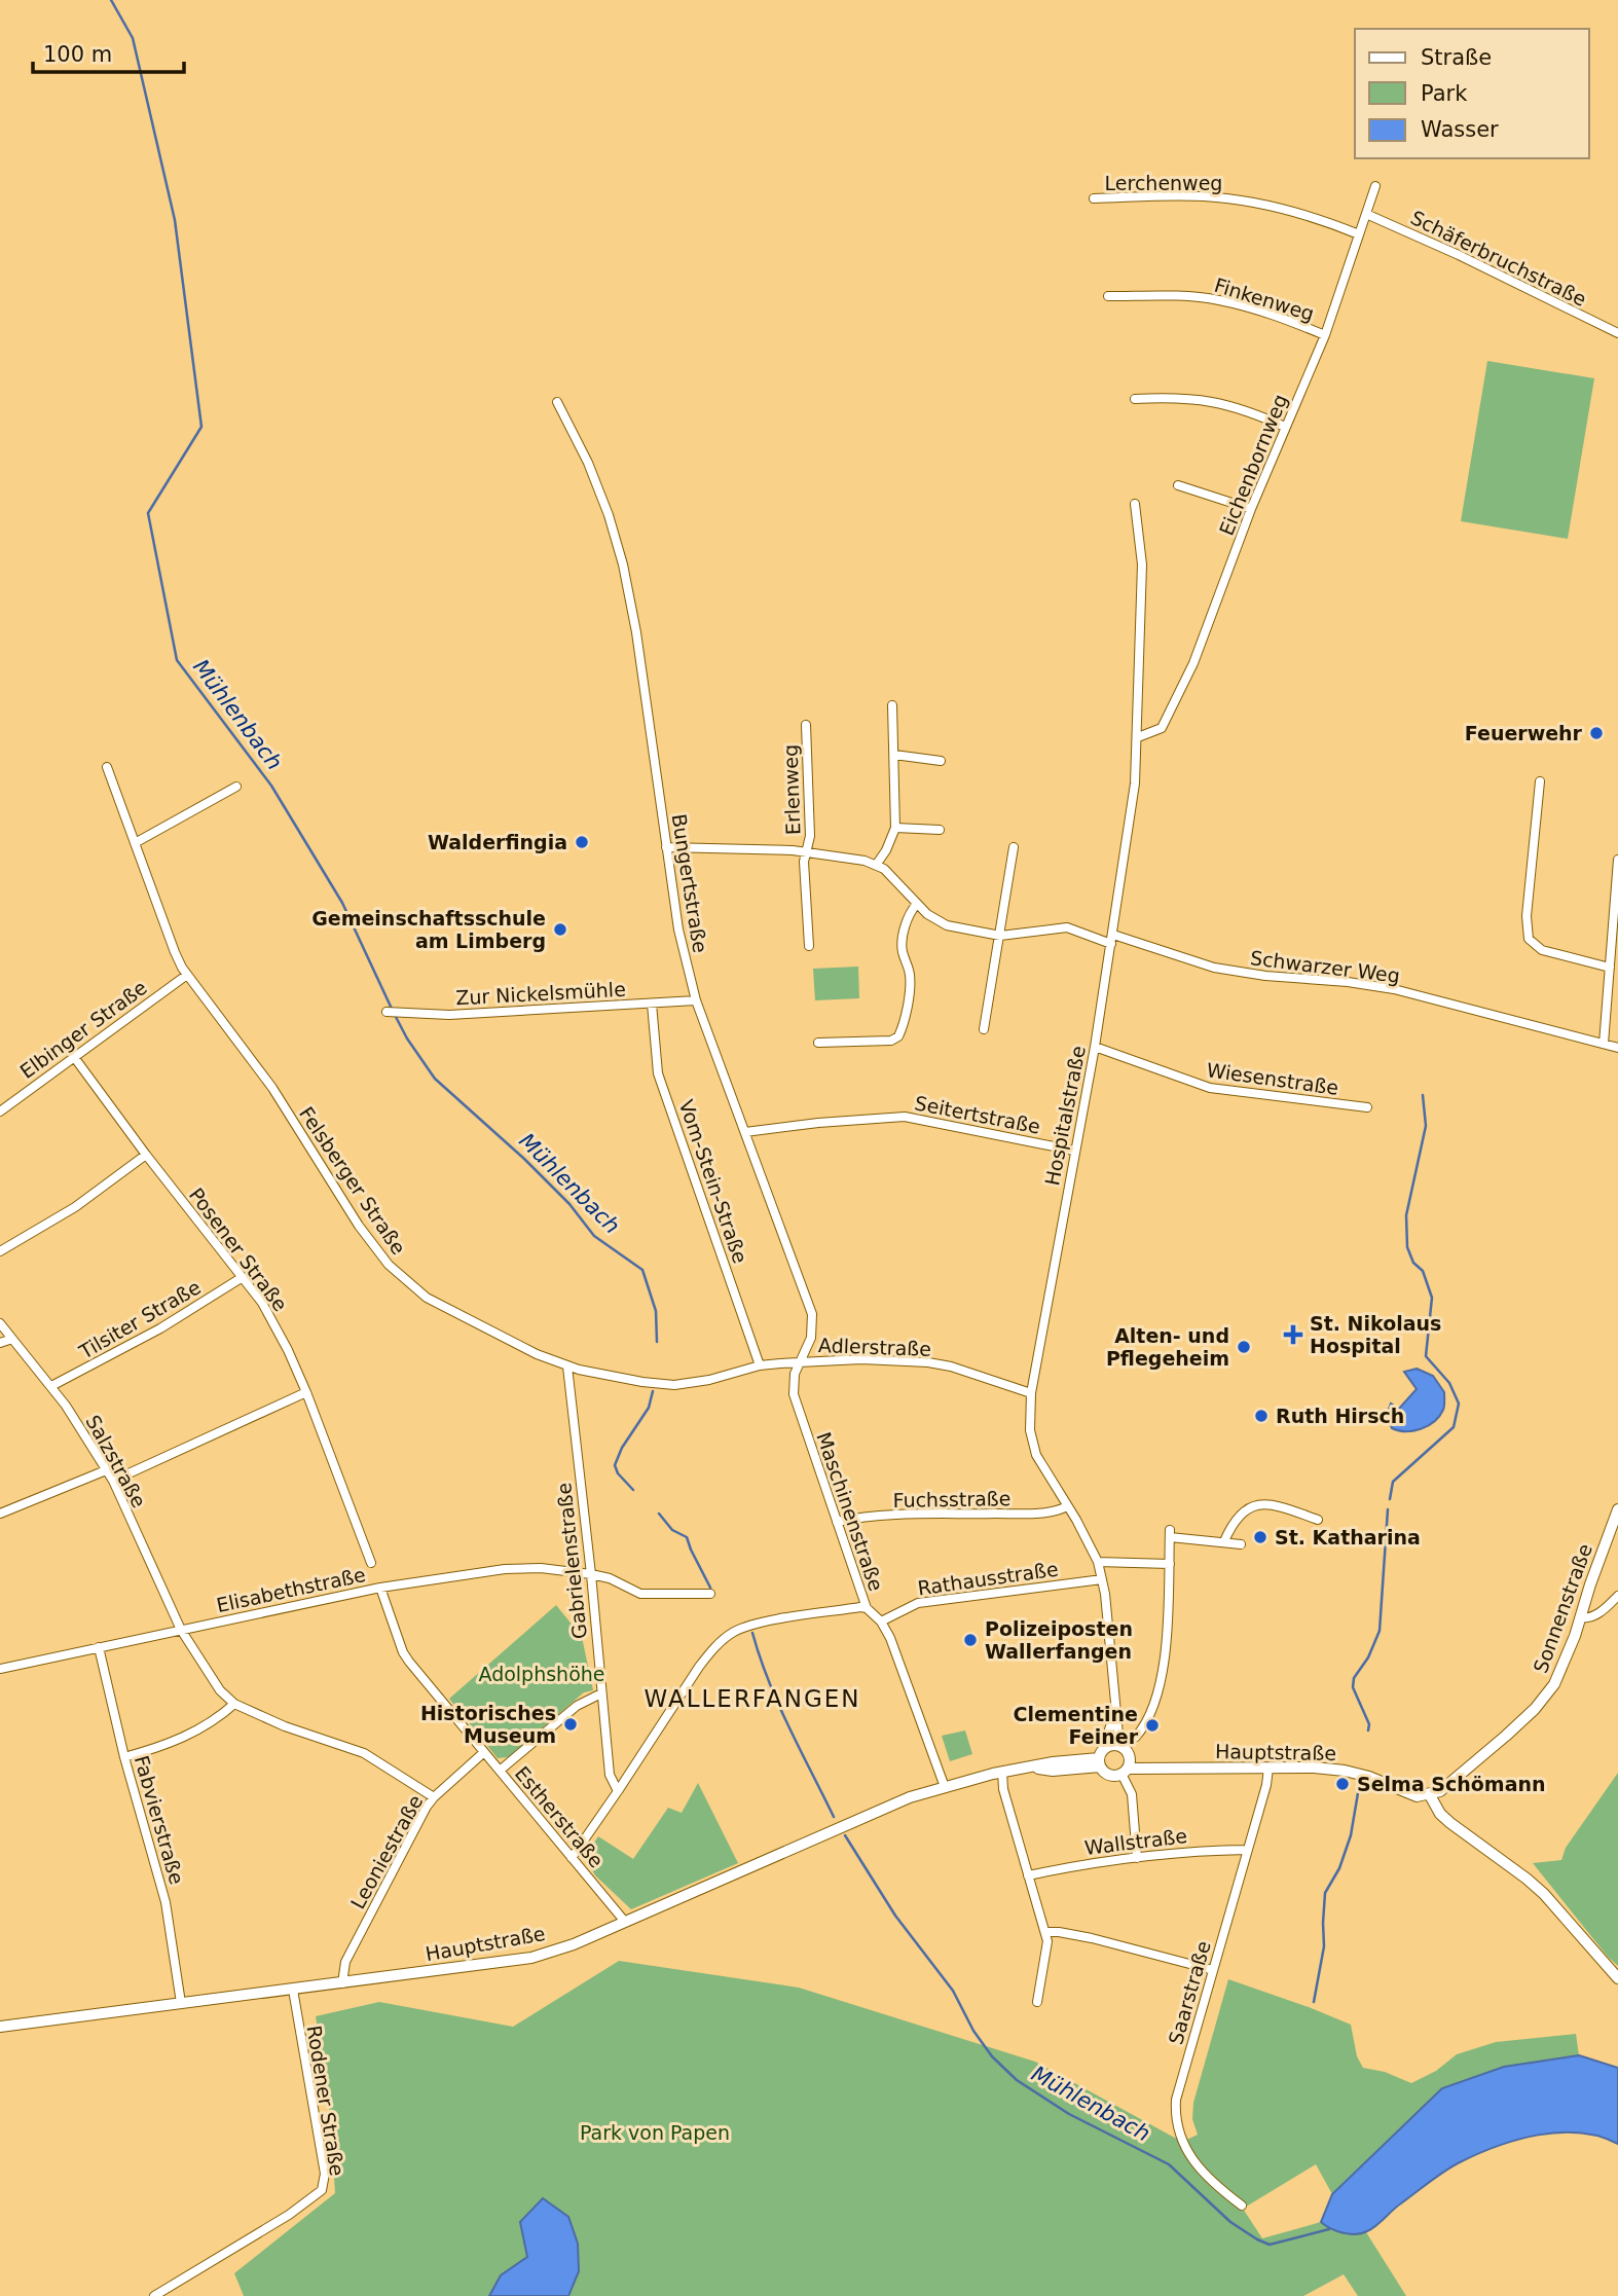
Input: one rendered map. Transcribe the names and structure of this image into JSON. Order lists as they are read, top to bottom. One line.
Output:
{"streets":{"main road":["Sonnenstraße","Hauptstraße"],"street":["Lerchenweg","Schäferbruchstraße","Finkenweg","Eichenbornweg","Erlenweg","Bungertstraße","Schwarzer Weg","Zur Nickelsmühle","Elbinger Straße","Wiesenstraße","Seitertstraße","Hospitalstraße","Felsberger Straße","Vom-Stein-Straße","Posener Straße","Tilsiter Straße","Adlerstraße","Salzstraße","Fuchsstraße","Maschinenstraße","Gabrielenstraße","Rathausstraße","Elisabethstraße","Estherstraße","Fabvierstraße","Wallstraße","Leoniestraße","Saarstraße","Rodener Straße"]},"crossings":[["Lerchenweg","Eichenbornweg"],["Schäferbruchstraße","Eichenbornweg"],["Finkenweg","Eichenbornweg"],["Eichenbornweg","Hospitalstraße"],["Bungertstraße","Zur Nickelsmühle"],["Bungertstraße","Seitertstraße"],["Bungertstraße","Felsberger Straße"],["Bungertstraße","Adlerstraße"],["Bungertstraße","Maschinenstraße"],["Schwarzer Weg","Hospitalstraße"],["Zur Nickelsmühle","Vom-Stein-Straße"],["Elbinger Straße","Felsberger Straße"],["Elbinger Straße","Posener Straße"],["Wiesenstraße","Hospitalstraße"],["Seitertstraße","Hospitalstraße"],["Hospitalstraße","Adlerstraße"],["Hospitalstraße","Fuchsstraße"],["Hospitalstraße","Rathausstraße"],["Felsberger Straße","Vom-Stein-Straße"],["Felsberger Straße","Adlerstraße"],["Felsberger Straße","Maschinenstraße"],["Felsberger Straße","Gabrielenstraße"],["Posener Straße","Tilsiter Straße"],["Tilsiter Straße","Salzstraße"],["Adlerstraße","Maschinenstraße"],["Salzstraße","Elisabethstraße"],["Fuchsstraße","Maschinenstraße"],["Maschinenstraße","Rathausstraße"],["Maschinenstraße","Hauptstraße"],["Gabrielenstraße","Elisabethstraße"],["Elisabethstraße","Estherstraße"],["Elisabethstraße","Fabvierstraße"],["Sonnenstraße","Hauptstraße"],["Hauptstraße","Estherstraße"],["Hauptstraße","Fabvierstraße"],["Hauptstraße","Leoniestraße"],["Hauptstraße","Saarstraße"],["Hauptstraße","Rodener Straße"],["Estherstraße","Leoniestraße"],["Wallstraße","Saarstraße"]],"districts":["WALLERFANGEN"],"water":["Mühlenbach"],"parks":["Adolphshöhe","Park von Papen"],"places":{"other":["Feuerwehr","Walderfingia","Gemeinschaftsschule am Limberg","Alten- und Pflegeheim","Ruth Hirsch","St. Katharina","Polizeiposten Wallerfangen","Historisches Museum","Clementine Feiner","Selma Schömann"],"health":["St. Nikolaus Hospital"]},"legend":["Straße","Park","Wasser"],"scale_bar":"100 m"}
